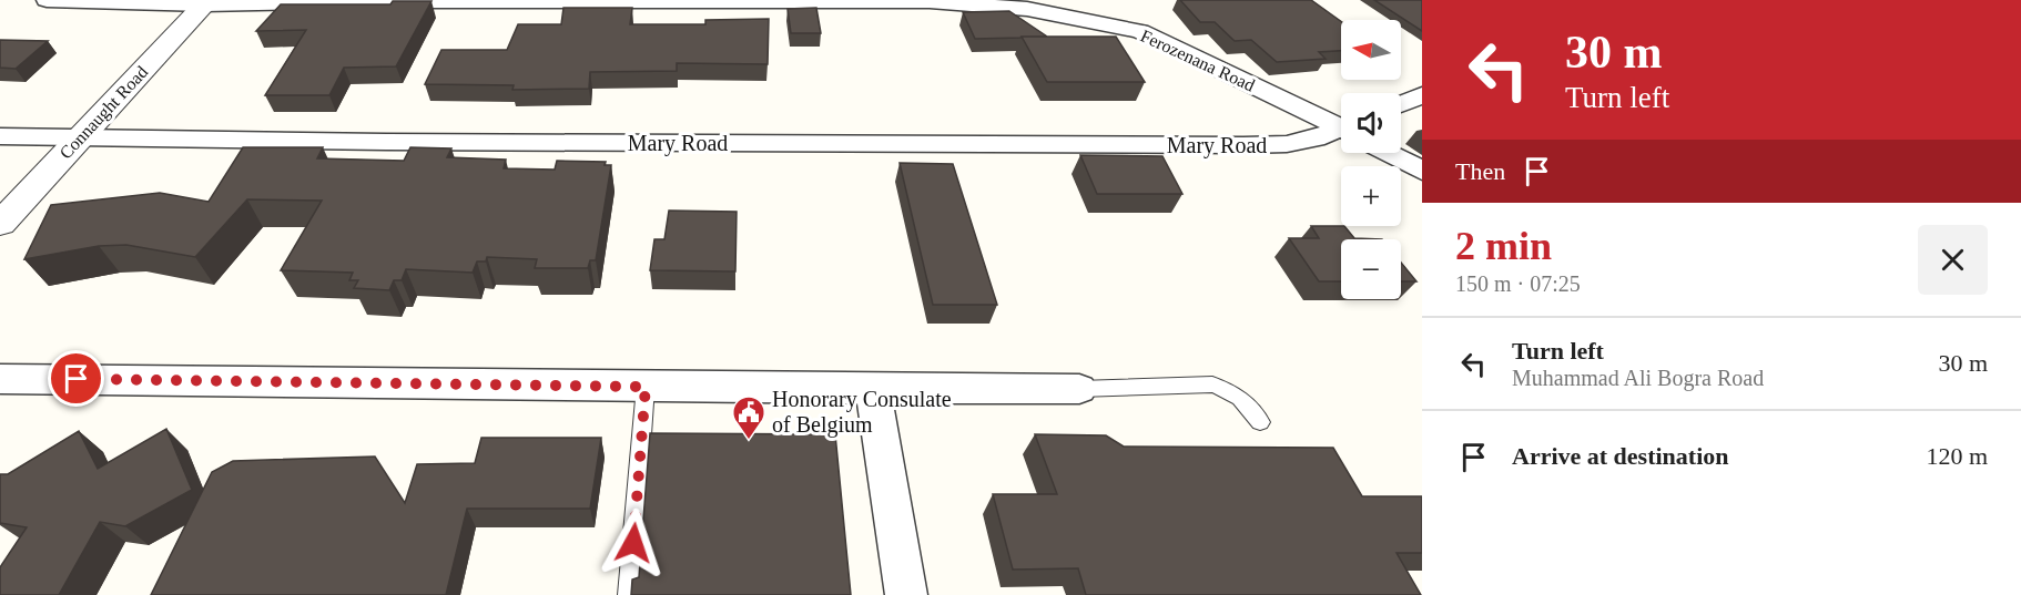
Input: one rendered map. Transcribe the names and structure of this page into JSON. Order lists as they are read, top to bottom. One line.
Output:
{"streets":{"street":["Ferozenana Road","Connaught Road","Mary Road"]},"crossings":[["Ferozenana Road","Connaught Road"],["Connaught Road","Mary Road"]],"places":{"public building":["Honorary Consulate of Belgium"]},"north":"left","page":{"turn":["30 m","Turn left"],"map_buttons":["+","−"],"then":"Then","heading":["2 min","150 m · 07:25"],"list":[{"name":"Turn left","note":"Muhammad Ali Bogra Road","value":"30 m"},{"name":"Arrive at destination","value":"120 m"}]}}
